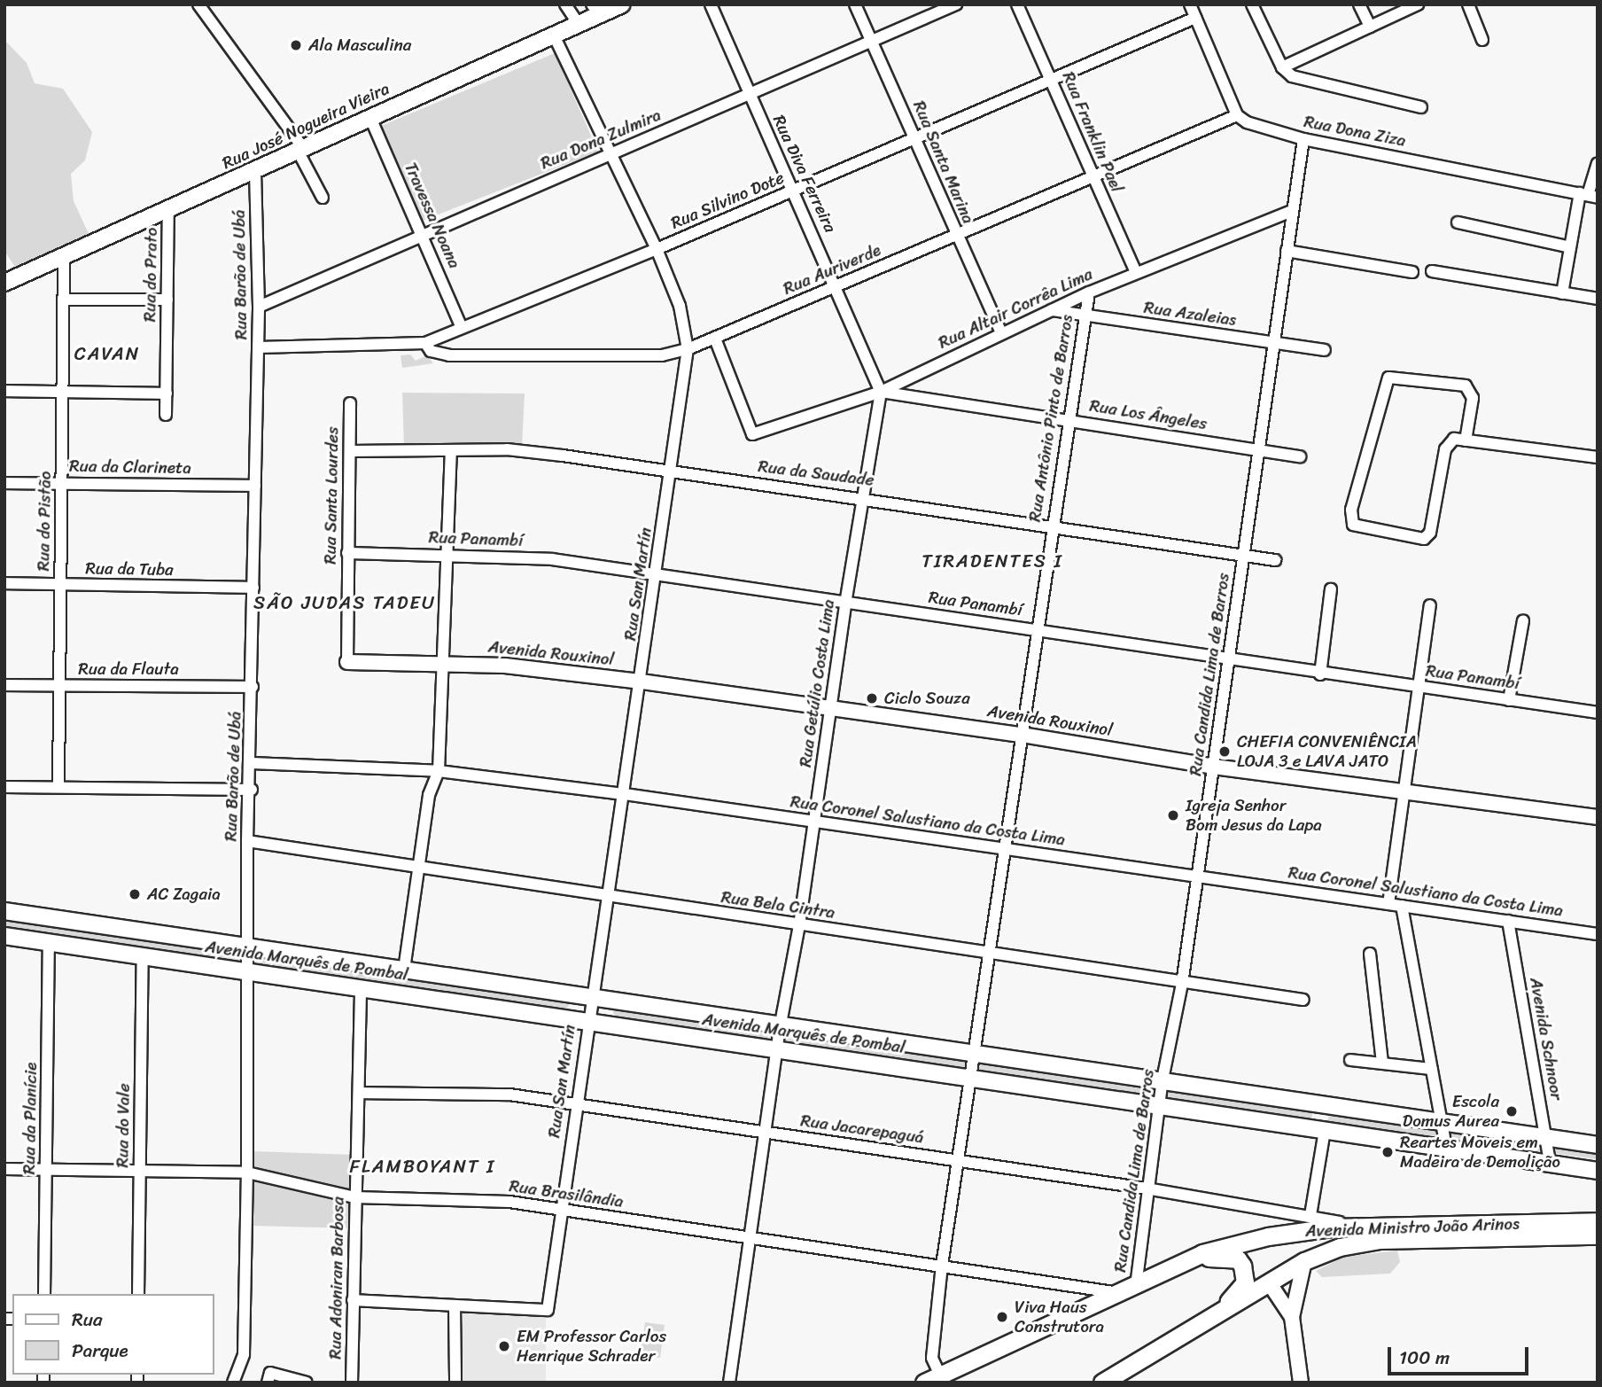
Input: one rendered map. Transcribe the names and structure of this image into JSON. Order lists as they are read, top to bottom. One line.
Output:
{"streets":{"main road":["Rua José Nogueira Vieira","Avenida Marquês de Pombal","Avenida Ministro João Arinos"],"street":["Rua Dona Ziza","Rua Franklin Pael","Rua Dona Zulmira","Rua Santa Marina","Rua Diva Ferreira","Rua Silvino Dote","Travessa Noana","Rua Auriverde","Rua do Prato","Rua Barão de Ubá","Rua Altair Corrêa Lima","Rua Azaleias","Rua Los Ângeles","Rua Antônio Pinto de Barros","Rua da Clarineta","Rua da Saudade","Rua Santa Lourdes","Rua do Pistão","Rua Panambí","Rua da Tuba","Rua San Martín","Avenida Rouxinol","Rua da Flauta","Rua Candida Lima de Barros","Rua Getúlio Costa Lima","Rua Coronel Salustiano da Costa Lima","Rua Bela Cintra","Avenida Schnoor","Rua da Planície","Rua do Vale","Rua Jacarepaguá","Rua Brasilândia","Rua Adoniran Barbosa"]},"crossings":[["Rua José Nogueira Vieira","Travessa Noana"],["Rua José Nogueira Vieira","Rua do Prato"],["Rua José Nogueira Vieira","Rua Barão de Ubá"],["Rua José Nogueira Vieira","Rua do Pistão"],["Rua José Nogueira Vieira","Rua San Martín"],["Rua Dona Ziza","Rua Auriverde"],["Rua Dona Ziza","Rua Candida Lima de Barros"],["Rua Franklin Pael","Rua Silvino Dote"],["Rua Franklin Pael","Rua Auriverde"],["Rua Franklin Pael","Rua Altair Corrêa Lima"],["Rua Dona Zulmira","Rua Santa Marina"],["Rua Dona Zulmira","Rua Diva Ferreira"],["Rua Dona Zulmira","Travessa Noana"],["Rua Dona Zulmira","Rua Barão de Ubá"],["Rua Dona Zulmira","Rua San Martín"],["Rua Santa Marina","Rua Silvino Dote"],["Rua Santa Marina","Rua Auriverde"],["Rua Santa Marina","Rua Altair Corrêa Lima"],["Rua Diva Ferreira","Rua Silvino Dote"],["Rua Diva Ferreira","Rua Auriverde"],["Rua Diva Ferreira","Rua Altair Corrêa Lima"],["Rua Diva Ferreira","Rua Los Ângeles"],["Rua Diva Ferreira","Rua Getúlio Costa Lima"],["Rua Silvino Dote","Travessa Noana"],["Rua Silvino Dote","Rua Auriverde"],["Rua Silvino Dote","Rua Barão de Ubá"],["Rua Silvino Dote","Rua San Martín"],["Rua Auriverde","Rua Altair Corrêa Lima"],["Rua Auriverde","Rua San Martín"],["Rua Barão de Ubá","Rua da Clarineta"],["Rua Barão de Ubá","Rua da Tuba"],["Rua Barão de Ubá","Rua da Flauta"],["Rua Barão de Ubá","Rua Coronel Salustiano da Costa Lima"],["Rua Barão de Ubá","Rua Bela Cintra"],["Rua Barão de Ubá","Avenida Marquês de Pombal"],["Rua Barão de Ubá","Rua Brasilândia"],["Rua Altair Corrêa Lima","Rua Azaleias"],["Rua Altair Corrêa Lima","Rua Los Ângeles"],["Rua Altair Corrêa Lima","Rua Antônio Pinto de Barros"],["Rua Altair Corrêa Lima","Rua Candida Lima de Barros"],["Rua Altair Corrêa Lima","Rua Getúlio Costa Lima"],["Rua Azaleias","Rua Antônio Pinto de Barros"],["Rua Azaleias","Rua Candida Lima de Barros"],["Rua Los Ângeles","Rua Antônio Pinto de Barros"],["Rua Los Ângeles","Rua Candida Lima de Barros"],["Rua Los Ângeles","Rua Getúlio Costa Lima"],["Rua Antônio Pinto de Barros","Rua da Saudade"],["Rua Antônio Pinto de Barros","Rua Panambí"],["Rua Antônio Pinto de Barros","Avenida Rouxinol"],["Rua Antônio Pinto de Barros","Rua Coronel Salustiano da Costa Lima"],["Rua Antônio Pinto de Barros","Rua Bela Cintra"],["Rua Antônio Pinto de Barros","Avenida Marquês de Pombal"],["Rua da Clarineta","Rua do Pistão"],["Rua da Saudade","Rua Santa Lourdes"],["Rua da Saudade","Rua San Martín"],["Rua da Saudade","Rua Candida Lima de Barros"],["Rua da Saudade","Rua Getúlio Costa Lima"],["Rua Santa Lourdes","Rua Panambí"],["Rua Santa Lourdes","Avenida Rouxinol"],["Rua do Pistão","Rua da Tuba"],["Rua do Pistão","Rua da Flauta"],["Rua Panambí","Rua San Martín"],["Rua Panambí","Rua Candida Lima de Barros"],["Rua Panambí","Rua Getúlio Costa Lima"],["Rua San Martín","Avenida Rouxinol"],["Rua San Martín","Rua Coronel Salustiano da Costa Lima"],["Rua San Martín","Rua Bela Cintra"],["Rua San Martín","Avenida Marquês de Pombal"],["Rua San Martín","Rua Jacarepaguá"],["Rua San Martín","Rua Brasilândia"],["Avenida Rouxinol","Rua Candida Lima de Barros"],["Avenida Rouxinol","Rua Getúlio Costa Lima"],["Rua Candida Lima de Barros","Rua Coronel Salustiano da Costa Lima"],["Rua Candida Lima de Barros","Rua Bela Cintra"],["Rua Candida Lima de Barros","Avenida Marquês de Pombal"],["Rua Candida Lima de Barros","Rua Jacarepaguá"],["Rua Candida Lima de Barros","Rua Brasilândia"],["Rua Candida Lima de Barros","Avenida Ministro João Arinos"],["Rua Getúlio Costa Lima","Rua Coronel Salustiano da Costa Lima"],["Rua Getúlio Costa Lima","Rua Bela Cintra"],["Rua Getúlio Costa Lima","Avenida Marquês de Pombal"],["Rua Coronel Salustiano da Costa Lima","Avenida Schnoor"],["Avenida Marquês de Pombal","Avenida Schnoor"],["Avenida Marquês de Pombal","Rua da Planície"],["Avenida Marquês de Pombal","Rua do Vale"],["Avenida Marquês de Pombal","Rua Adoniran Barbosa"],["Rua da Planície","Rua Brasilândia"],["Rua do Vale","Rua Brasilândia"],["Rua Jacarepaguá","Avenida Ministro João Arinos"],["Rua Jacarepaguá","Rua Adoniran Barbosa"],["Rua Brasilândia","Avenida Ministro João Arinos"],["Rua Brasilândia","Rua Adoniran Barbosa"]],"districts":["CAVAN","TIRADENTES I","SÃO JUDAS TADEU","FLAMBOYANT I"],"places":["Ala Masculina","Ciclo Souza","CHEFIA CONVENIÊNCIA LOJA 3 e LAVA JATO","Igreja Senhor Bom Jesus da Lapa","AC Zagaia","Escola Domus Aurea","Reartes Moveis em Madeira de Demolição","Viva Haus Construtora","EM Professor Carlos Henrique Schrader"],"legend":["Rua","Parque"],"scale_bar":"100 m"}
